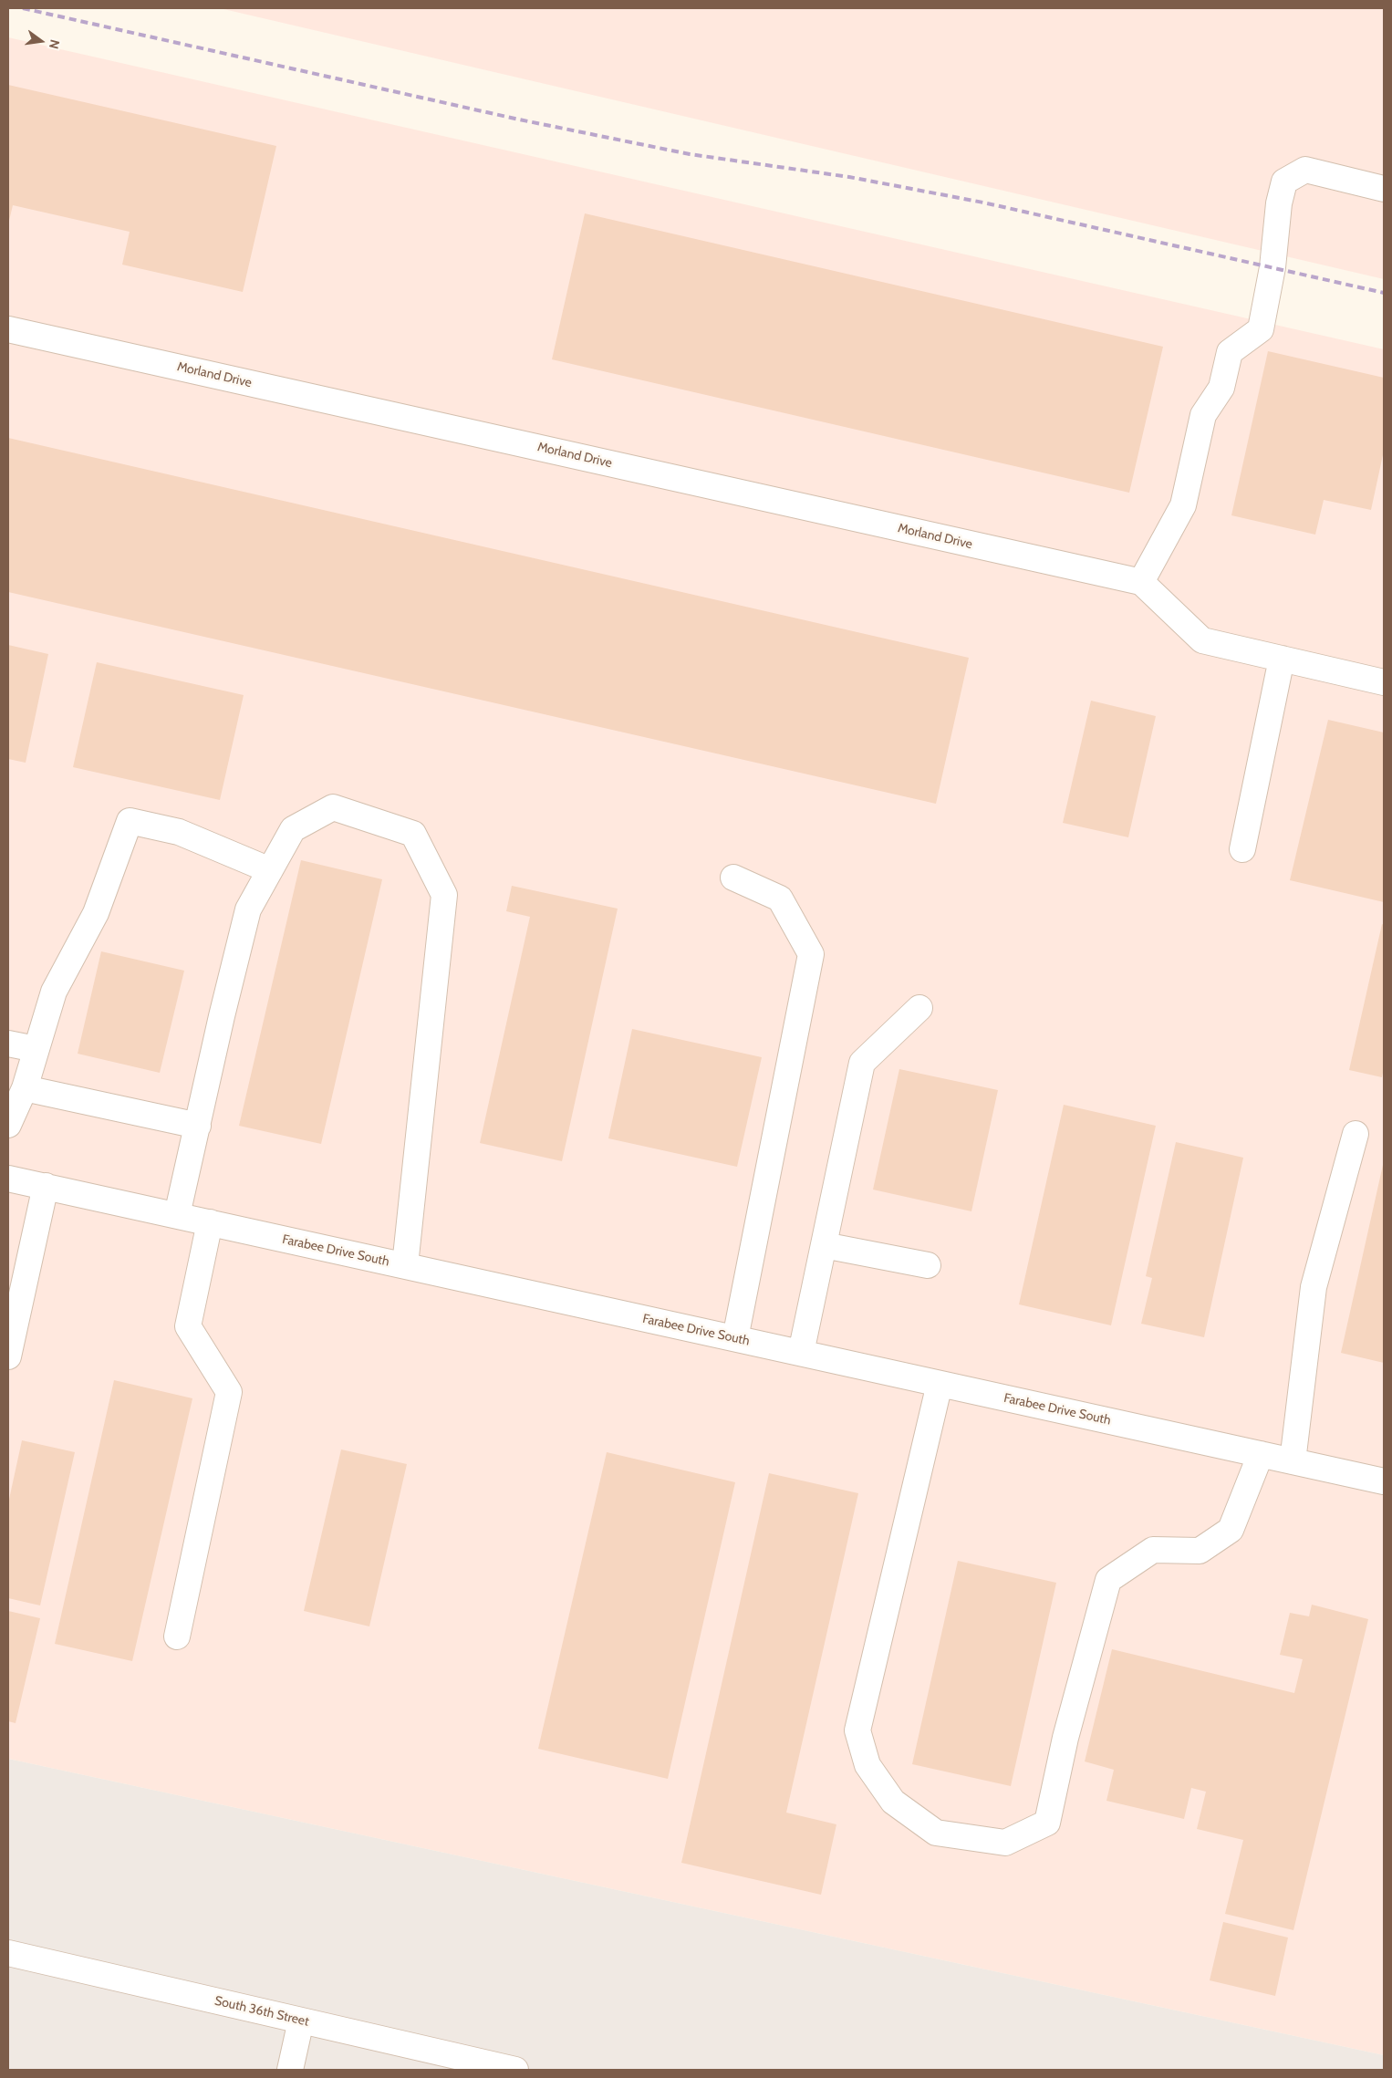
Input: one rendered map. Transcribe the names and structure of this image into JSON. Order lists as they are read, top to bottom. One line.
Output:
{"streets":{"street":["Morland Drive","Farabee Drive South","South 36th Street"]},"north":"right"}
